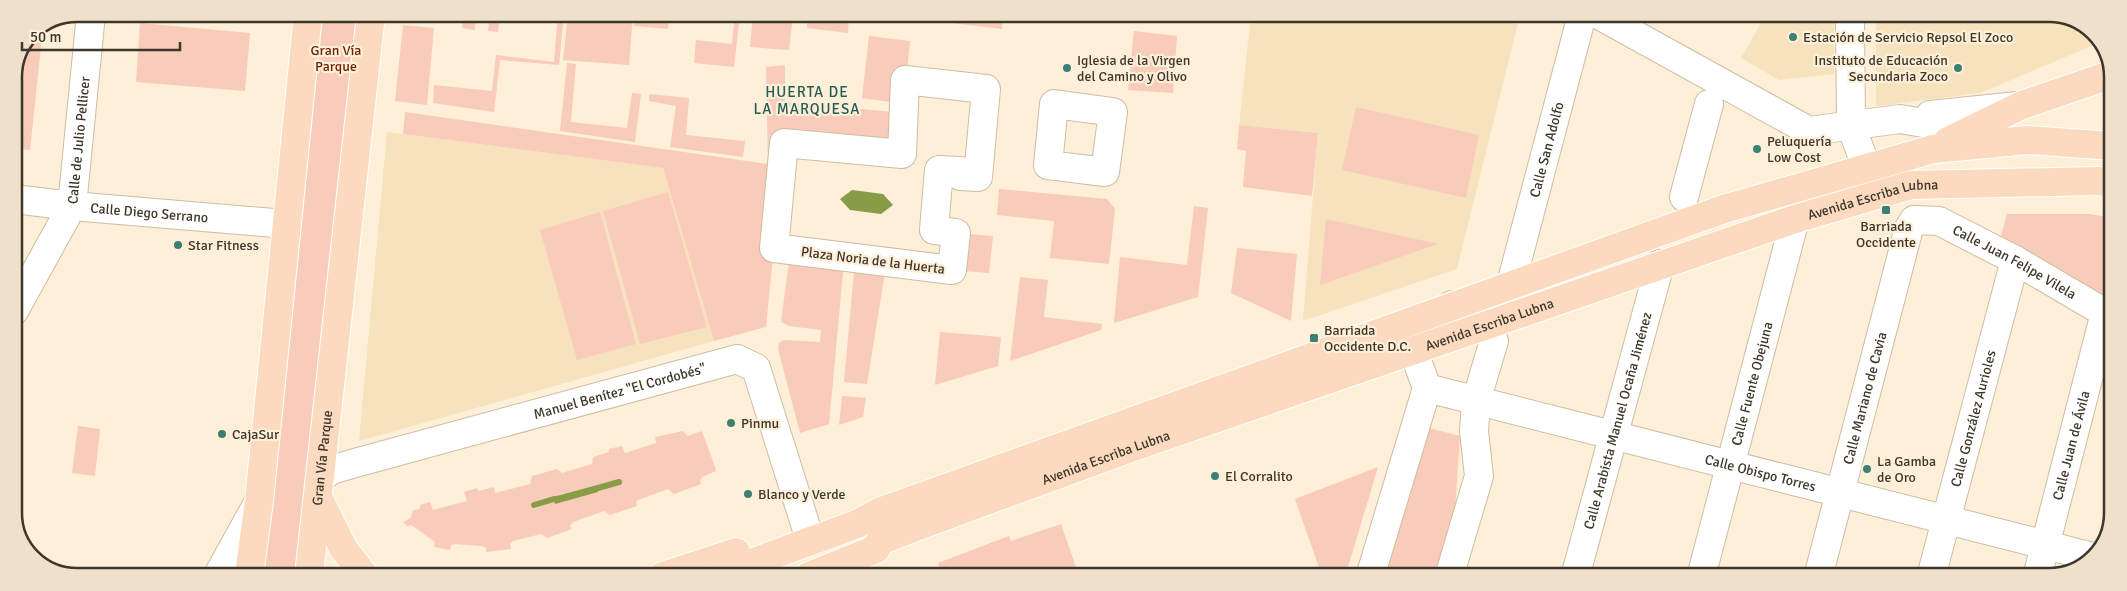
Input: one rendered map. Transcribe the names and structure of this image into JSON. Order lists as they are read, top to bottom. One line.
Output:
{"streets":{"main road":["Avenida Escriba Lubna","Gran Vía Parque"],"street":["Calle de Julio Pellicer","Calle San Adolfo","Calle Diego Serrano","Plaza Noria de la Huerta","Calle Juan Felipe Vilela","Calle Fuente Obejuna","Manuel Benítez \"El Cordobés\"","Calle Mariano de Cavia","Calle González Aurioles","Calle Arabista Manuel Ocaña Jiménez","Calle Juan de Ávila","Calle Obispo Torres"]},"crossings":[["Calle de Julio Pellicer","Calle Diego Serrano"],["Calle San Adolfo","Avenida Escriba Lubna"],["Avenida Escriba Lubna","Calle Fuente Obejuna"],["Avenida Escriba Lubna","Manuel Benítez \"El Cordobés\""],["Avenida Escriba Lubna","Calle Arabista Manuel Ocaña Jiménez"],["Calle Juan Felipe Vilela","Calle Mariano de Cavia"],["Calle Juan Felipe Vilela","Calle González Aurioles"],["Calle Fuente Obejuna","Calle Obispo Torres"],["Manuel Benítez \"El Cordobés\"","Gran Vía Parque"],["Calle Mariano de Cavia","Calle Obispo Torres"],["Calle González Aurioles","Calle Obispo Torres"],["Calle Arabista Manuel Ocaña Jiménez","Calle Obispo Torres"],["Calle Juan de Ávila","Calle Obispo Torres"]],"districts":["HUERTA DE LA MARQUESA"],"parks":["Gran Vía Parque"],"places":{"other":["Estación de Servicio Repsol El Zoco","Iglesia de la Virgen del Camino y Olivo","Instituto de Educación Secundaria Zoco","Peluquería Low Cost","Star Fitness","Pinmu","CajaSur","La Gamba de Oro","El Corralito","Blanco y Verde"],"transit":["Barriada Occidente","Barriada Occidente D.C."]},"scale_bar":"50 m"}
